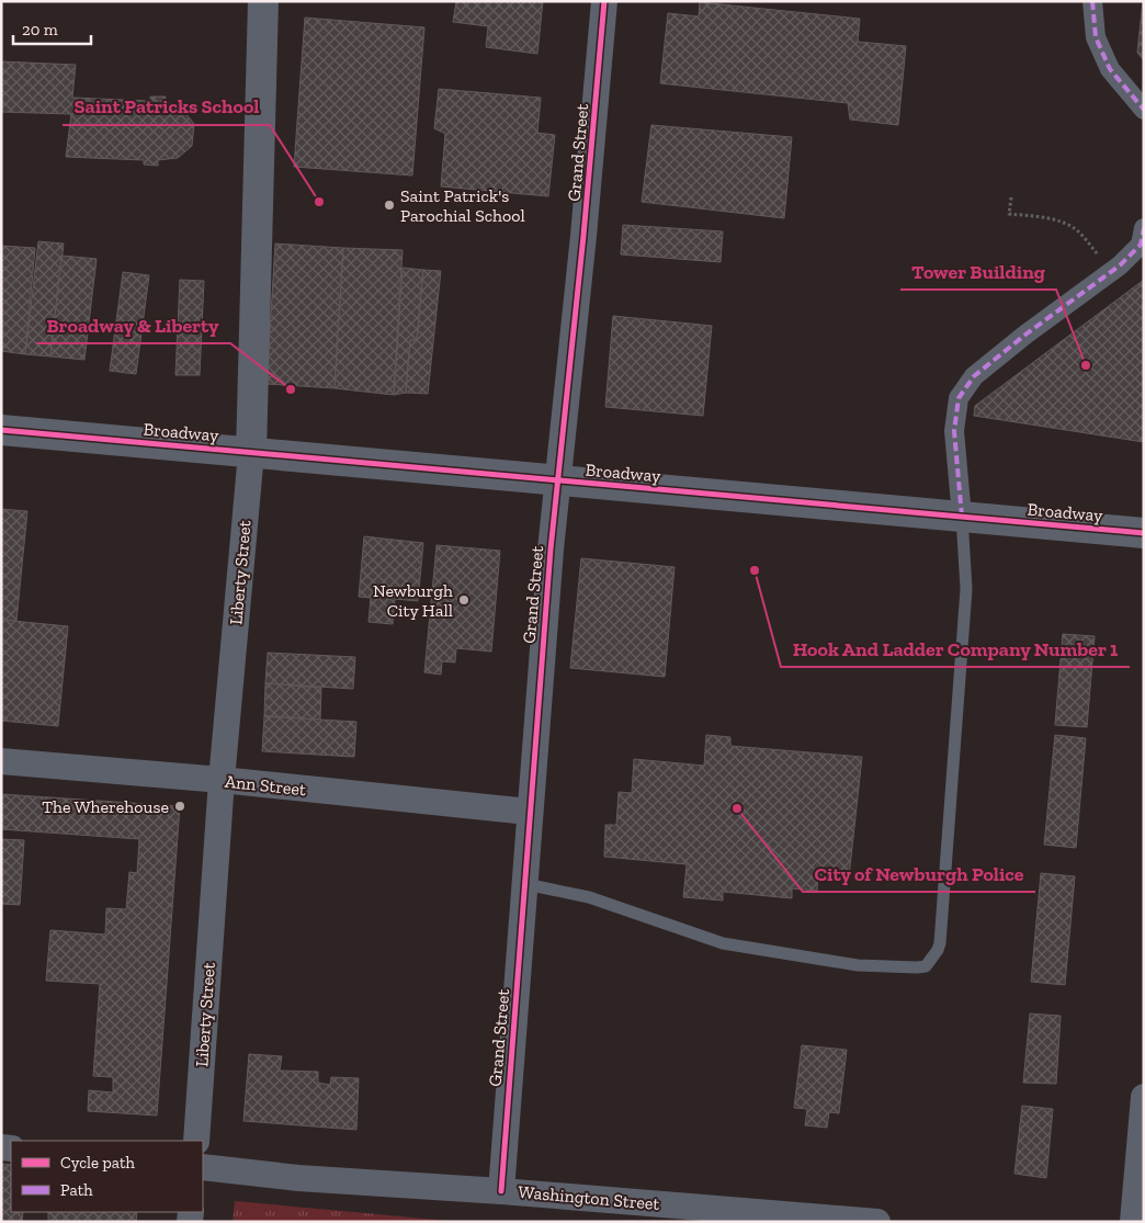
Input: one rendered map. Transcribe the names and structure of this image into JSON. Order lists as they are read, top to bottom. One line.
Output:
{"streets":{"street":["Grand Street","Broadway","Liberty Street","Ann Street","Washington Street"]},"crossings":[["Grand Street","Broadway"],["Grand Street","Ann Street"],["Grand Street","Washington Street"],["Broadway","Liberty Street"],["Liberty Street","Ann Street"]],"places":["Saint Patricks School","Saint Patrick's Parochial School","Tower Building","Broadway & Liberty","Hook And Ladder Company Number 1","Newburgh City Hall","The Wherehouse","City of Newburgh Police"],"legend":["Cycle path","Path"],"scale_bar":"20 m"}
